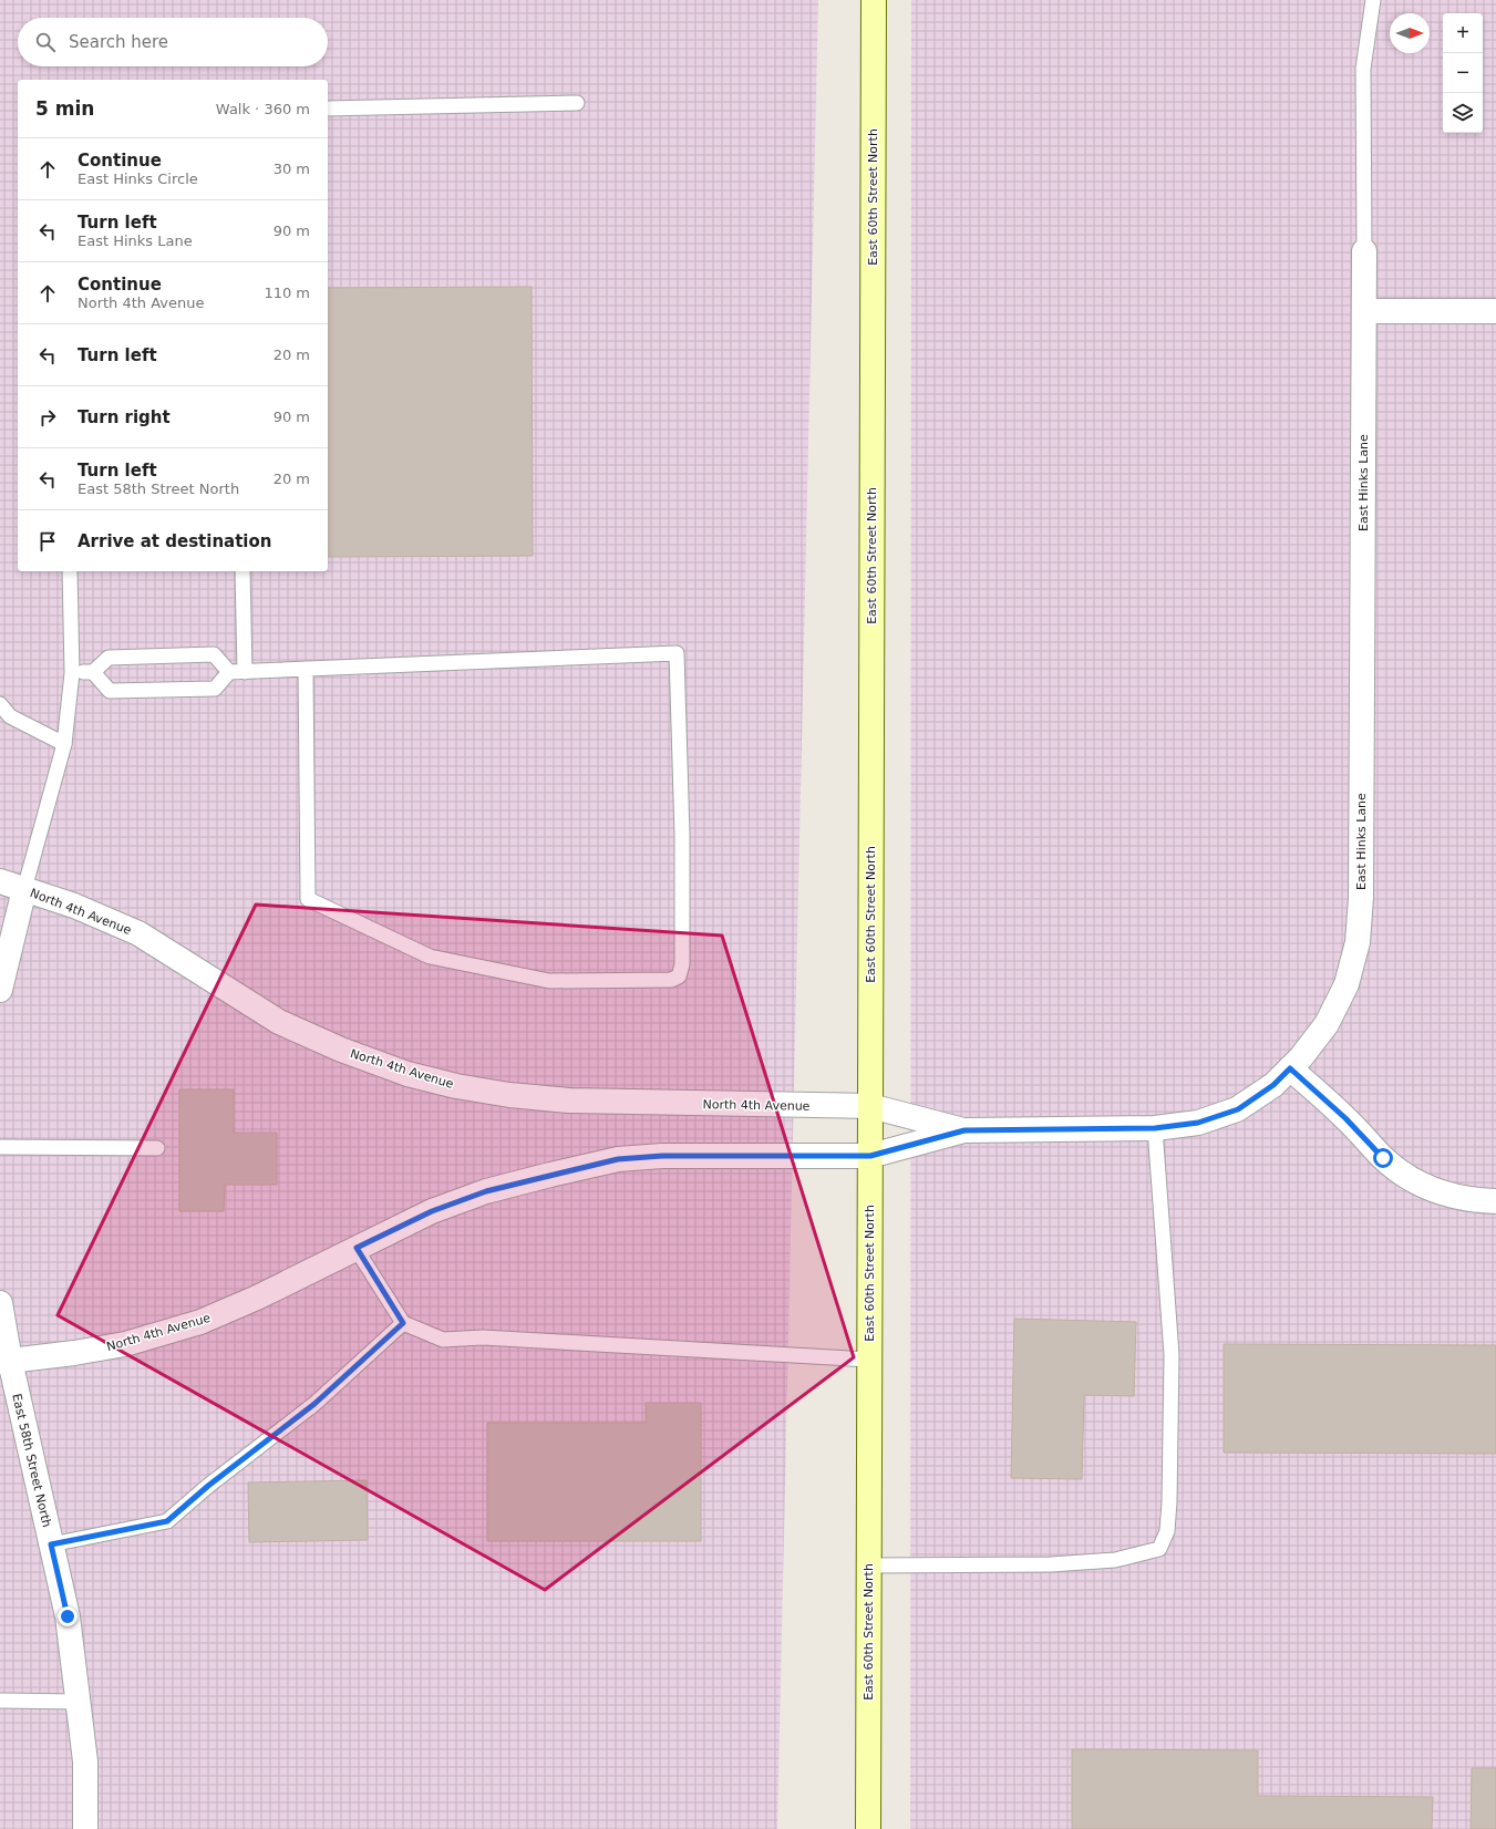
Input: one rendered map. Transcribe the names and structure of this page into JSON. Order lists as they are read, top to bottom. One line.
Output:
{"streets":{"main road":["East 60th Street North"],"street":["East Hinks Lane","North 4th Avenue","East 58th Street North"]},"crossings":[["East 60th Street North","East Hinks Lane"],["East 60th Street North","North 4th Avenue"],["East Hinks Lane","North 4th Avenue"],["North 4th Avenue","East 58th Street North"]],"north":"right","page":{"map_buttons":["+","−"],"search":"Search here","heading":["5 min","Walk · 360 m"],"list":[["Continue","East Hinks Circle","30 m"],["Turn left","East Hinks Lane","90 m"],["Continue","North 4th Avenue","110 m"],["Turn left","20 m"],["Turn right","90 m"],["Turn left","East 58th Street North","20 m"],"Arrive at destination"]}}
